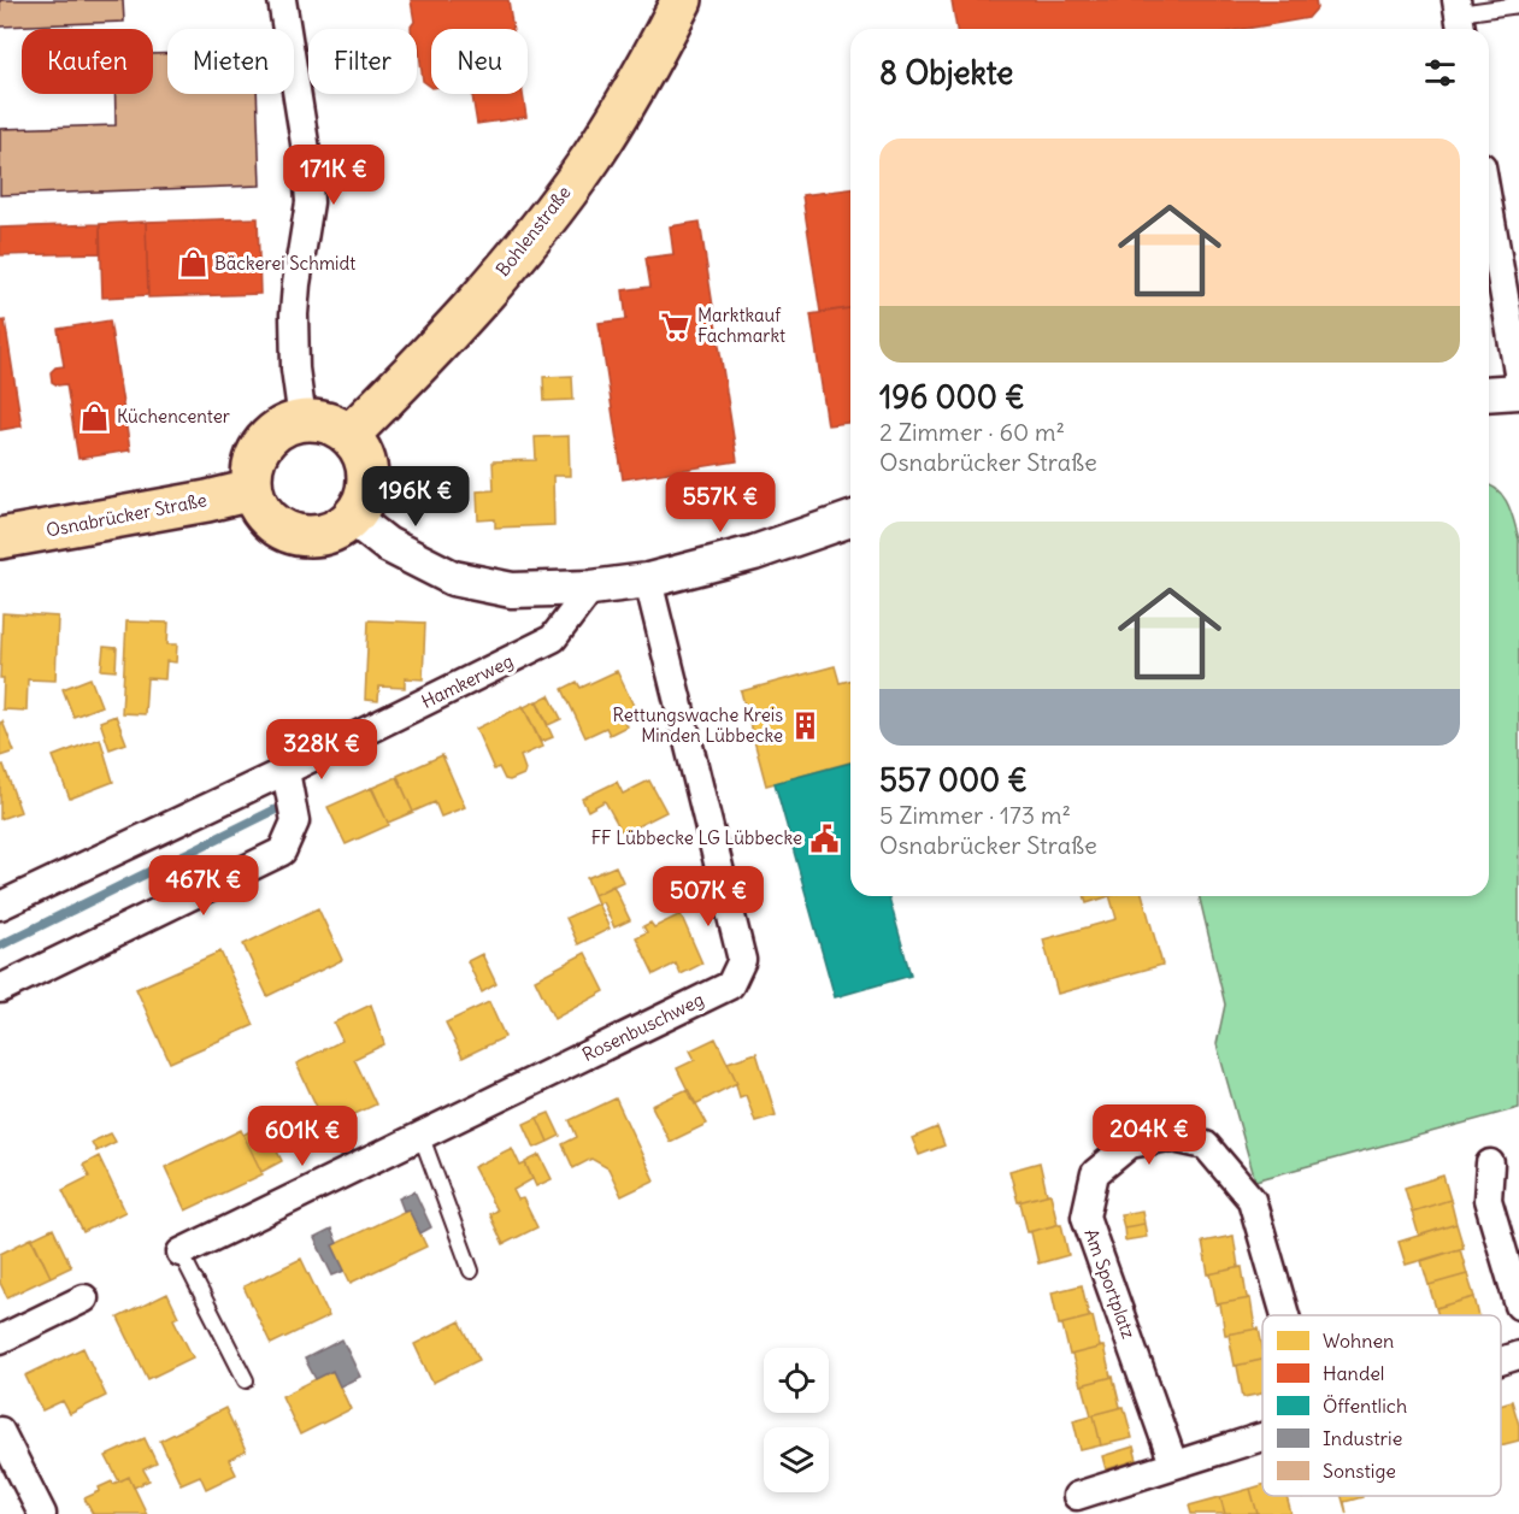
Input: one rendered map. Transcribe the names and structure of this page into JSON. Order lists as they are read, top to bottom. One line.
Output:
{"streets":{"main road":["Bohlenstraße","Osnabrücker Straße"],"street":["Hamkerweg","Rosenbuschweg","Am Sportplatz"]},"crossings":[["Bohlenstraße","Osnabrücker Straße"]],"places":{"shop":["Bäckerei Schmidt","Küchencenter"],"supermarket":["Marktkauf Fachmarkt"],"building":["Rettungswache Kreis Minden Lübbecke"],"public building":["FF Lübbecke LG Lübbecke"]},"legend":["Wohnen","Handel","Öffentlich","Industrie","Sonstige"],"page":{"chip":["Kaufen","Mieten","Filter","Neu"],"heading":"8 Objekte","list":[{"name":"196 000 €","note":"2 Zimmer · 60 m² · Osnabrücker Straße"},{"name":"557 000 €","note":"5 Zimmer · 173 m² · Osnabrücker Straße"}],"price":["171K €","196K €","557K €","328K €","467K €","507K €","204K €","601K €"]}}
